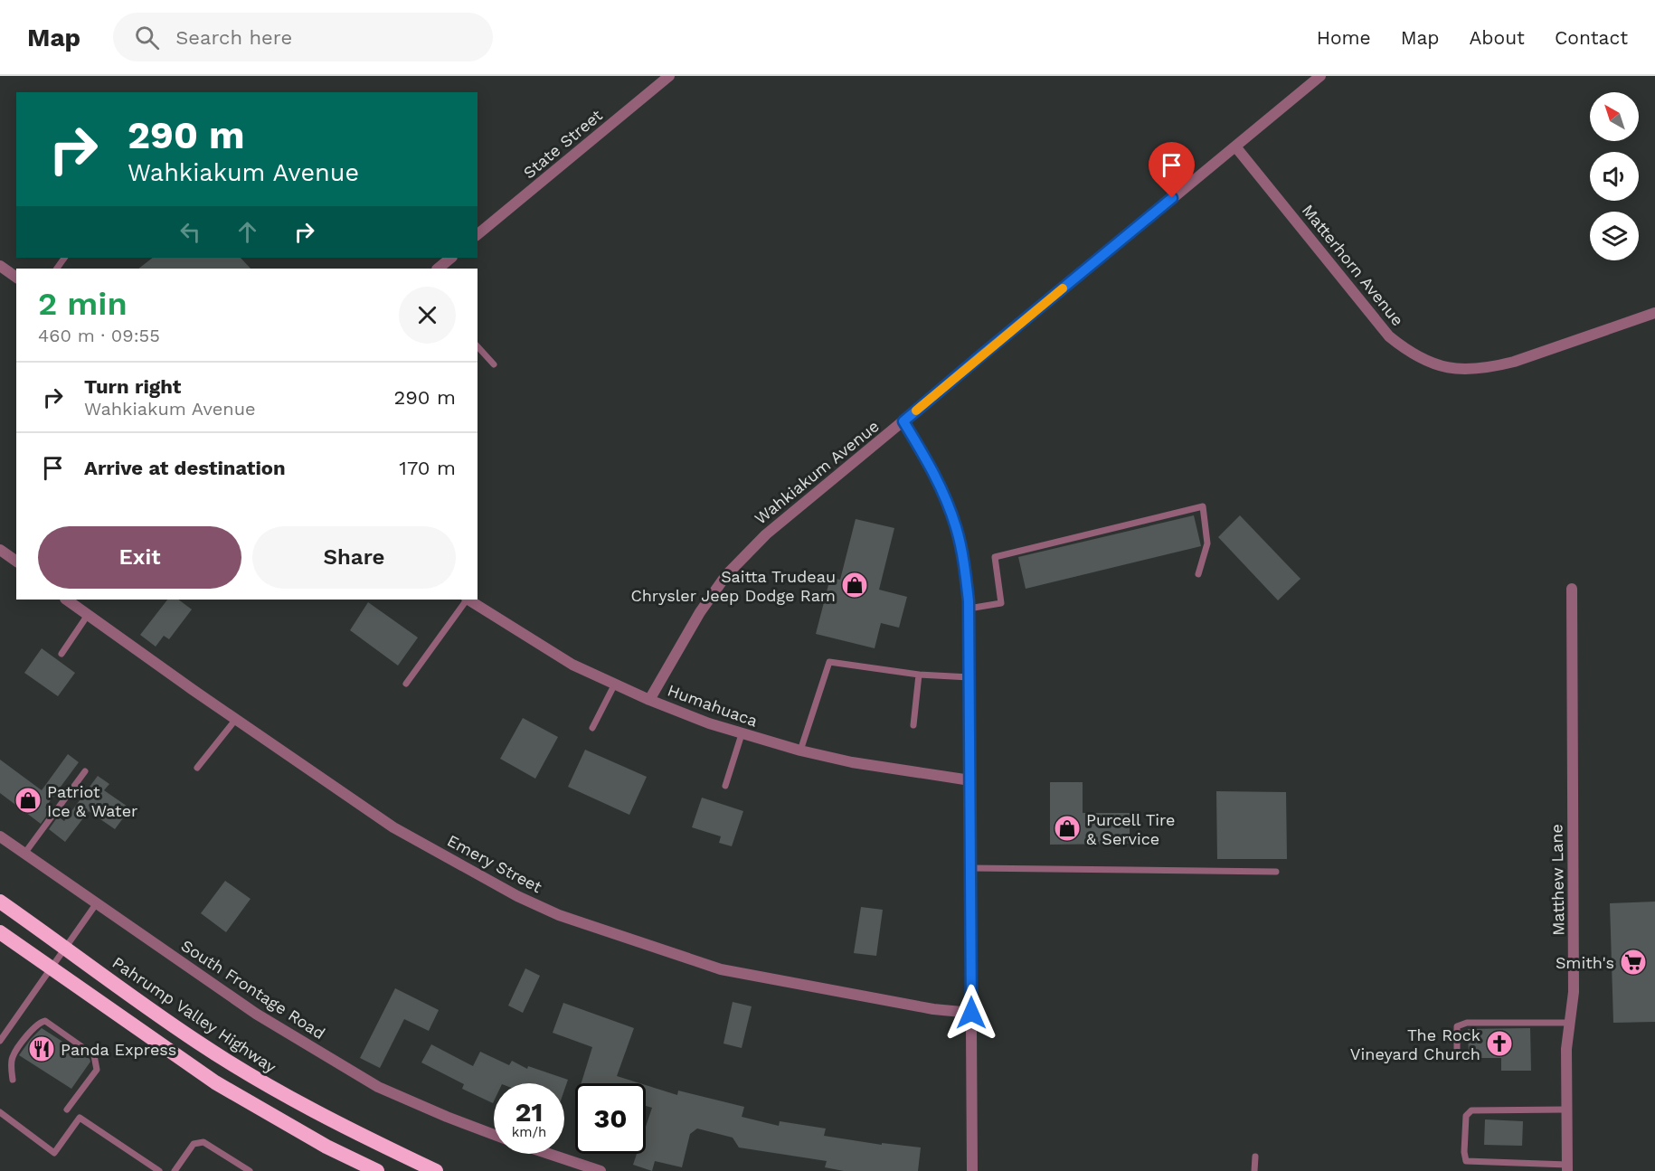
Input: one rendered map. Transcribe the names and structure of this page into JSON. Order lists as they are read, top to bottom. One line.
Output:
{"streets":{"highway":["Pahrump Valley Highway"],"street":["State Street","Matterhorn Avenue","Wahkiakum Avenue","Humahuaca","Emery Street","Matthew Lane","South Frontage Road"]},"crossings":[["Matterhorn Avenue","Wahkiakum Avenue"],["Wahkiakum Avenue","Humahuaca"]],"places":{"shop":["Saitta Trudeau Chrysler Jeep Dodge Ram","Patriot Ice & Water","Purcell Tire & Service"],"supermarket":["Smith's"],"church":["The Rock Vineyard Church"],"restaurant":["Panda Express"]},"north":"top left","page":{"header":"Map","search":"Search here","nav":["Home","Map","About","Contact"],"turn":["290 m","Wahkiakum Avenue"],"heading":["2 min","460 m · 09:55"],"list":[{"name":"Turn right","note":"Wahkiakum Avenue","value":"290 m"},{"name":"Arrive at destination","value":"170 m"}],"buttons":["Exit","Share"],"speed":"21 km/h","limit":"30"}}
